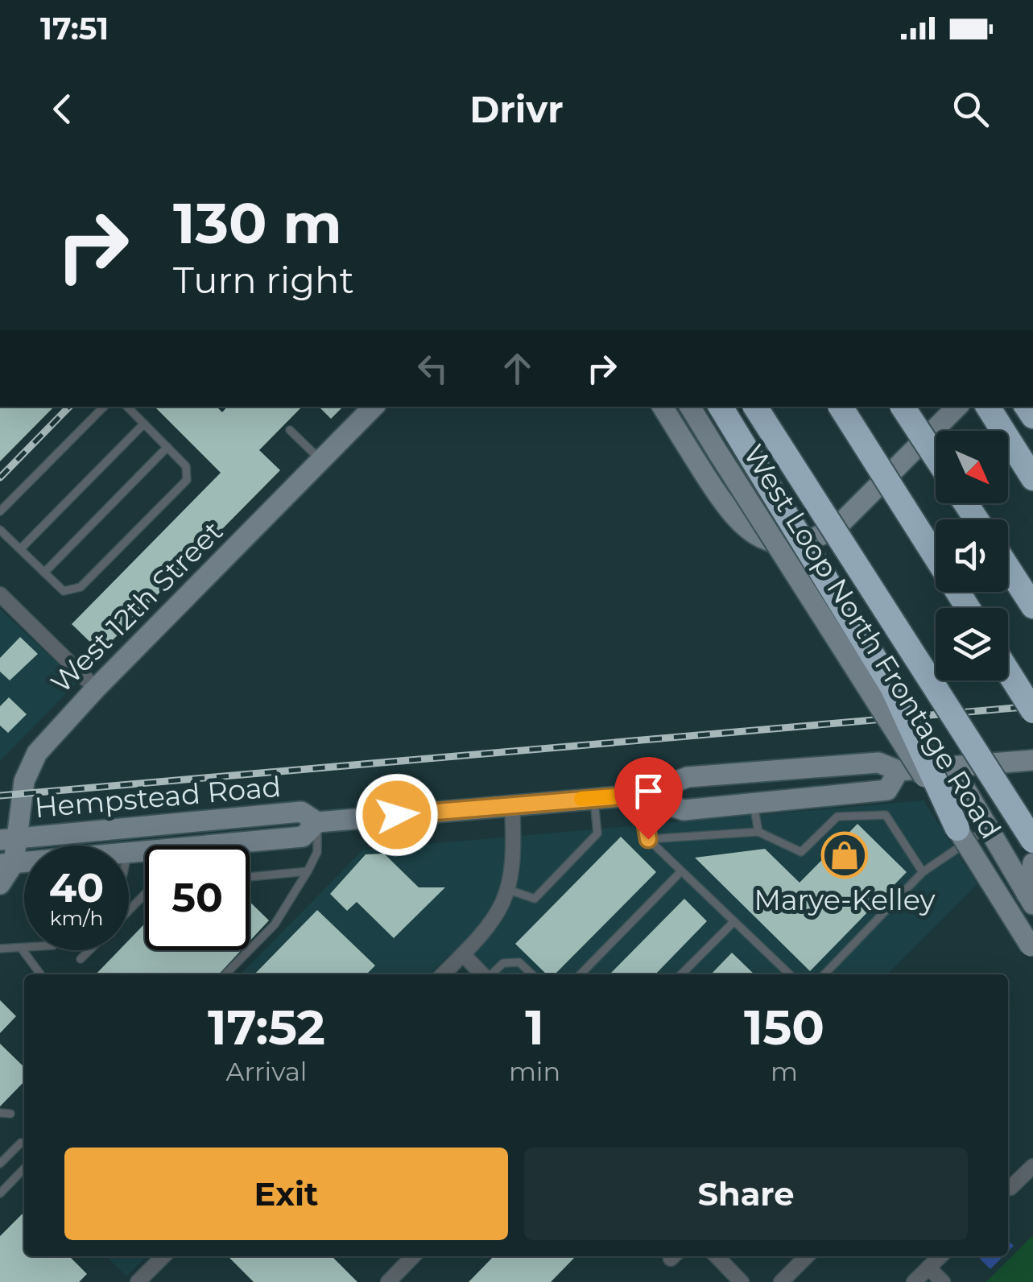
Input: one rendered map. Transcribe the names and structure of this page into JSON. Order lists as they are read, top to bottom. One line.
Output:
{"streets":{"main road":["West 12th Street","West Loop North Frontage Road","Hempstead Road"]},"crossings":[["West 12th Street","Hempstead Road"]],"places":{"shop":["Marye-Kelley"]},"north":"bottom right","page":{"status":"17:51","header":"Drivr","turn":["130 m","Turn right"],"speed":"40 km/h","limit":"50","eta":["17:52","Arrival","1","min","150","m"],"buttons":["Exit","Share"]}}
